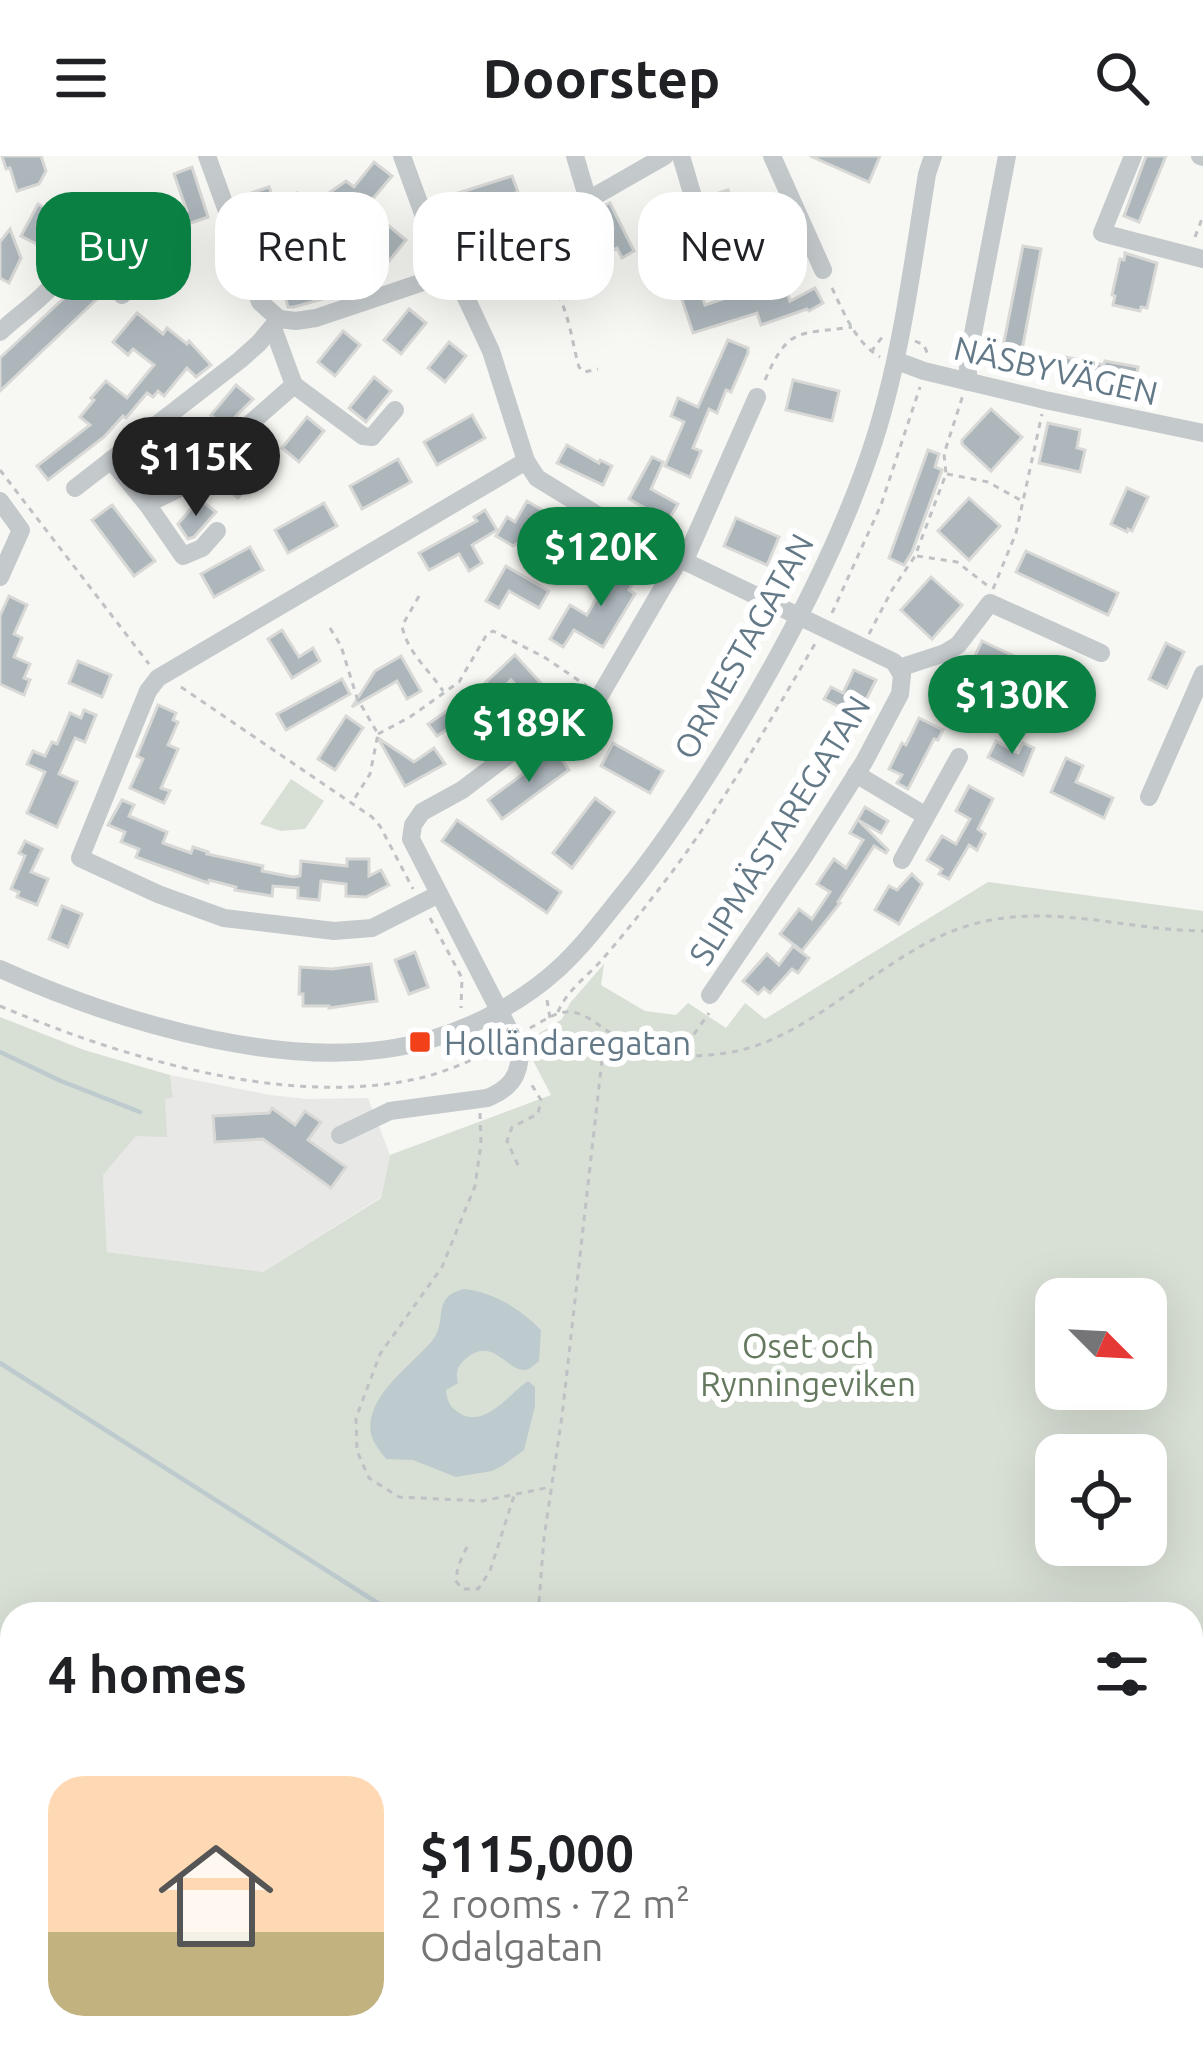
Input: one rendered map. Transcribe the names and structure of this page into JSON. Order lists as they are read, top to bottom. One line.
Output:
{"streets":{"street":["NÄSBYVÄGEN","ORMESTAGATAN","SLIPMÄSTAREGATAN"]},"crossings":[["NÄSBYVÄGEN","ORMESTAGATAN"],["ORMESTAGATAN","SLIPMÄSTAREGATAN"]],"parks":["Oset och Rynningeviken"],"places":{"transit":["Holländaregatan"]},"north":"bottom right","page":{"header":"Doorstep","chip":["Buy","Rent","Filters","New"],"price":["$115K","$120K","$130K","$189K"],"heading":"4 homes","list":[{"name":"$115,000","note":"2 rooms · 72 m² · Odalgatan"}]}}
